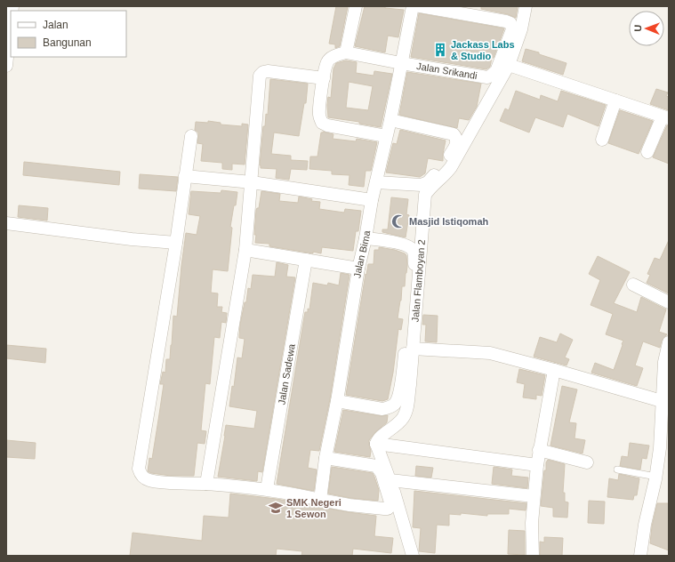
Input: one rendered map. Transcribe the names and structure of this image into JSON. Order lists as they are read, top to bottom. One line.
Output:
{"streets":{"street":["Jalan Srikandi","Jalan Bima","Jalan Flamboyan 2","Jalan Sadewa"]},"crossings":[["Jalan Srikandi","Jalan Bima"]],"places":{"building":["Jackass Labs & Studio"],"mosque":["Masjid Istiqomah"],"school or university":["SMK Negeri 1 Sewon"]},"legend":["Jalan","Bangunan"],"north":"left"}
